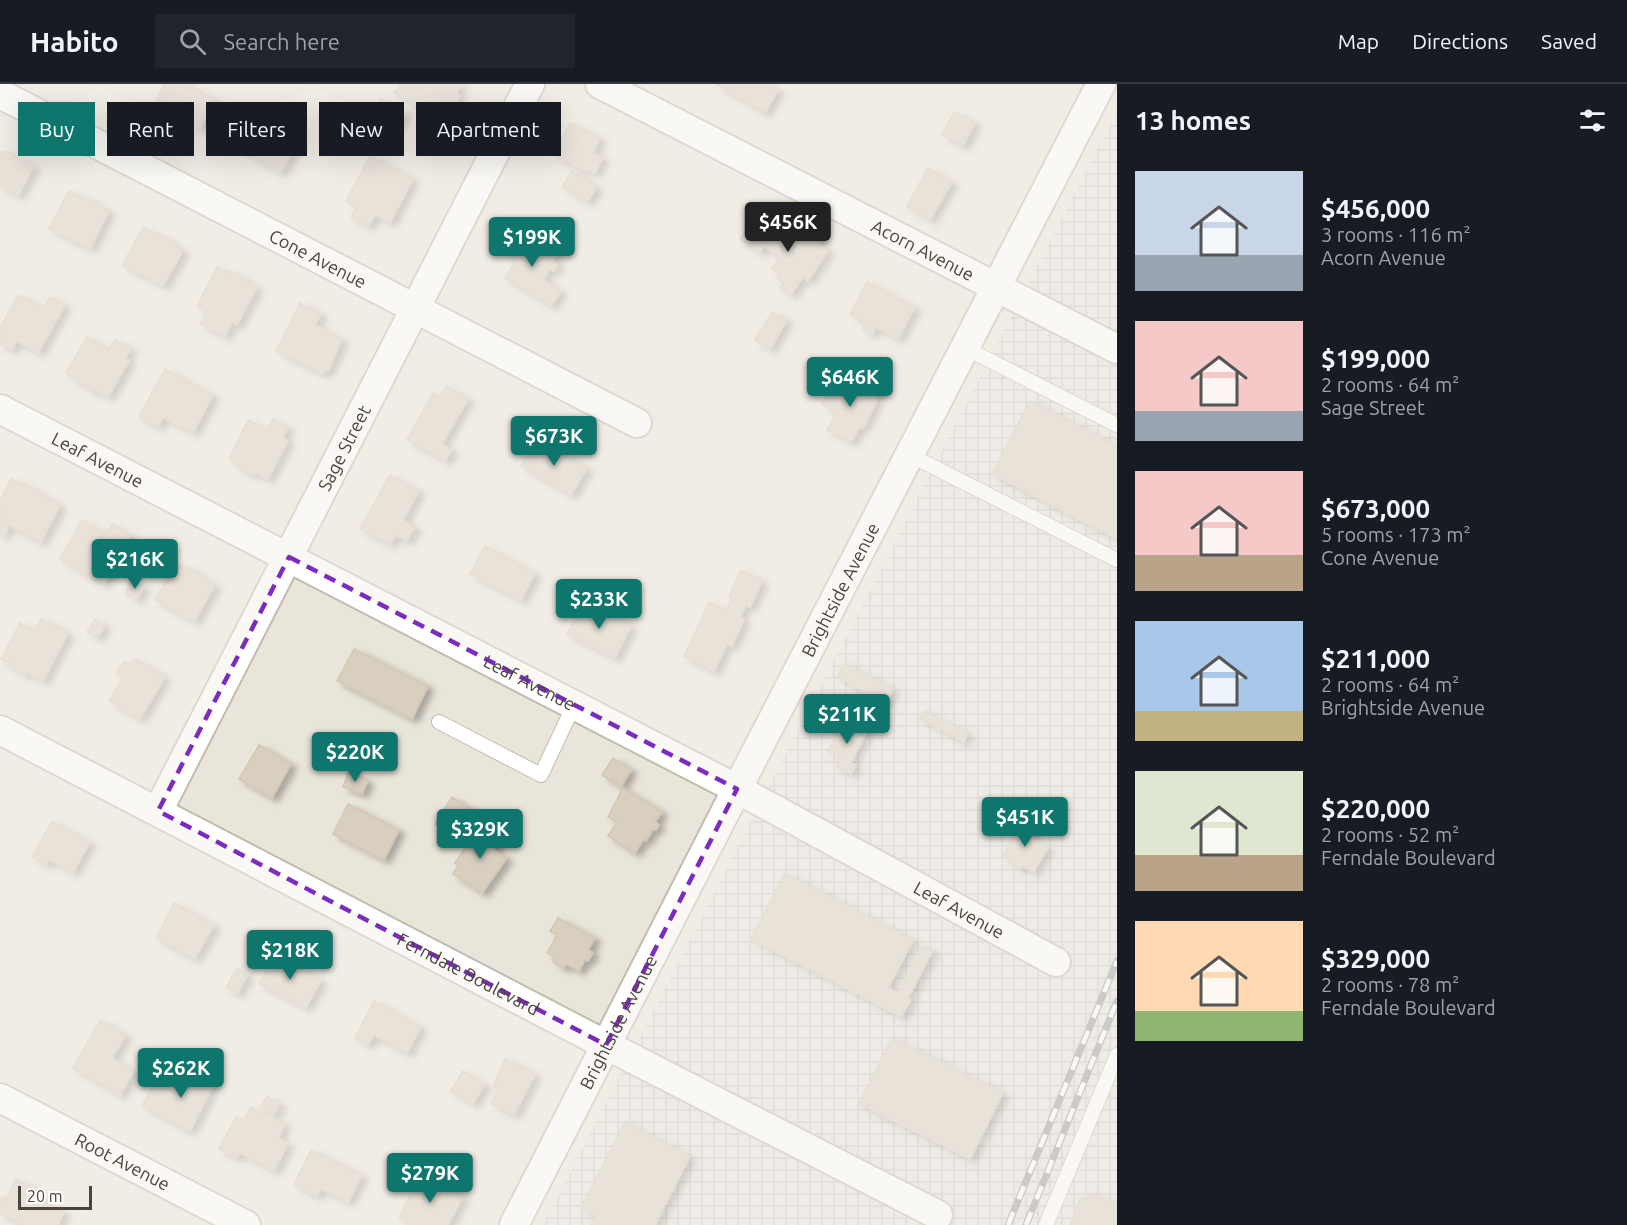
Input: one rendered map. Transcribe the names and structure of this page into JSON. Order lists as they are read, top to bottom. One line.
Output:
{"streets":{"street":["Acorn Avenue","Cone Avenue","Sage Street","Leaf Avenue","Brightside Avenue","Ferndale Boulevard","Root Avenue"]},"crossings":[["Acorn Avenue","Brightside Avenue"],["Cone Avenue","Sage Street"],["Sage Street","Leaf Avenue"],["Sage Street","Ferndale Boulevard"],["Leaf Avenue","Brightside Avenue"],["Brightside Avenue","Ferndale Boulevard"]],"scale_bar":"20 m","page":{"header":"Habito","search":"Search here","nav":["Map","Directions","Saved"],"heading":"13 homes","chip":["Buy","Rent","Filters","New","Apartment"],"list":[{"name":"$456,000","note":"3 rooms · 116 m² · Acorn Avenue"},{"name":"$199,000","note":"2 rooms · 64 m² · Sage Street"},{"name":"$673,000","note":"5 rooms · 173 m² · Cone Avenue"},{"name":"$211,000","note":"2 rooms · 64 m² · Brightside Avenue"},{"name":"$220,000","note":"2 rooms · 52 m² · Ferndale Boulevard"},{"name":"$329,000","note":"2 rooms · 78 m² · Ferndale Boulevard"}],"price":["$456K","$199K","$646K","$673K","$216K","$233K","$211K","$220K","$451K","$329K","$218K","$262K","$279K"],"scale":"20 m"}}
